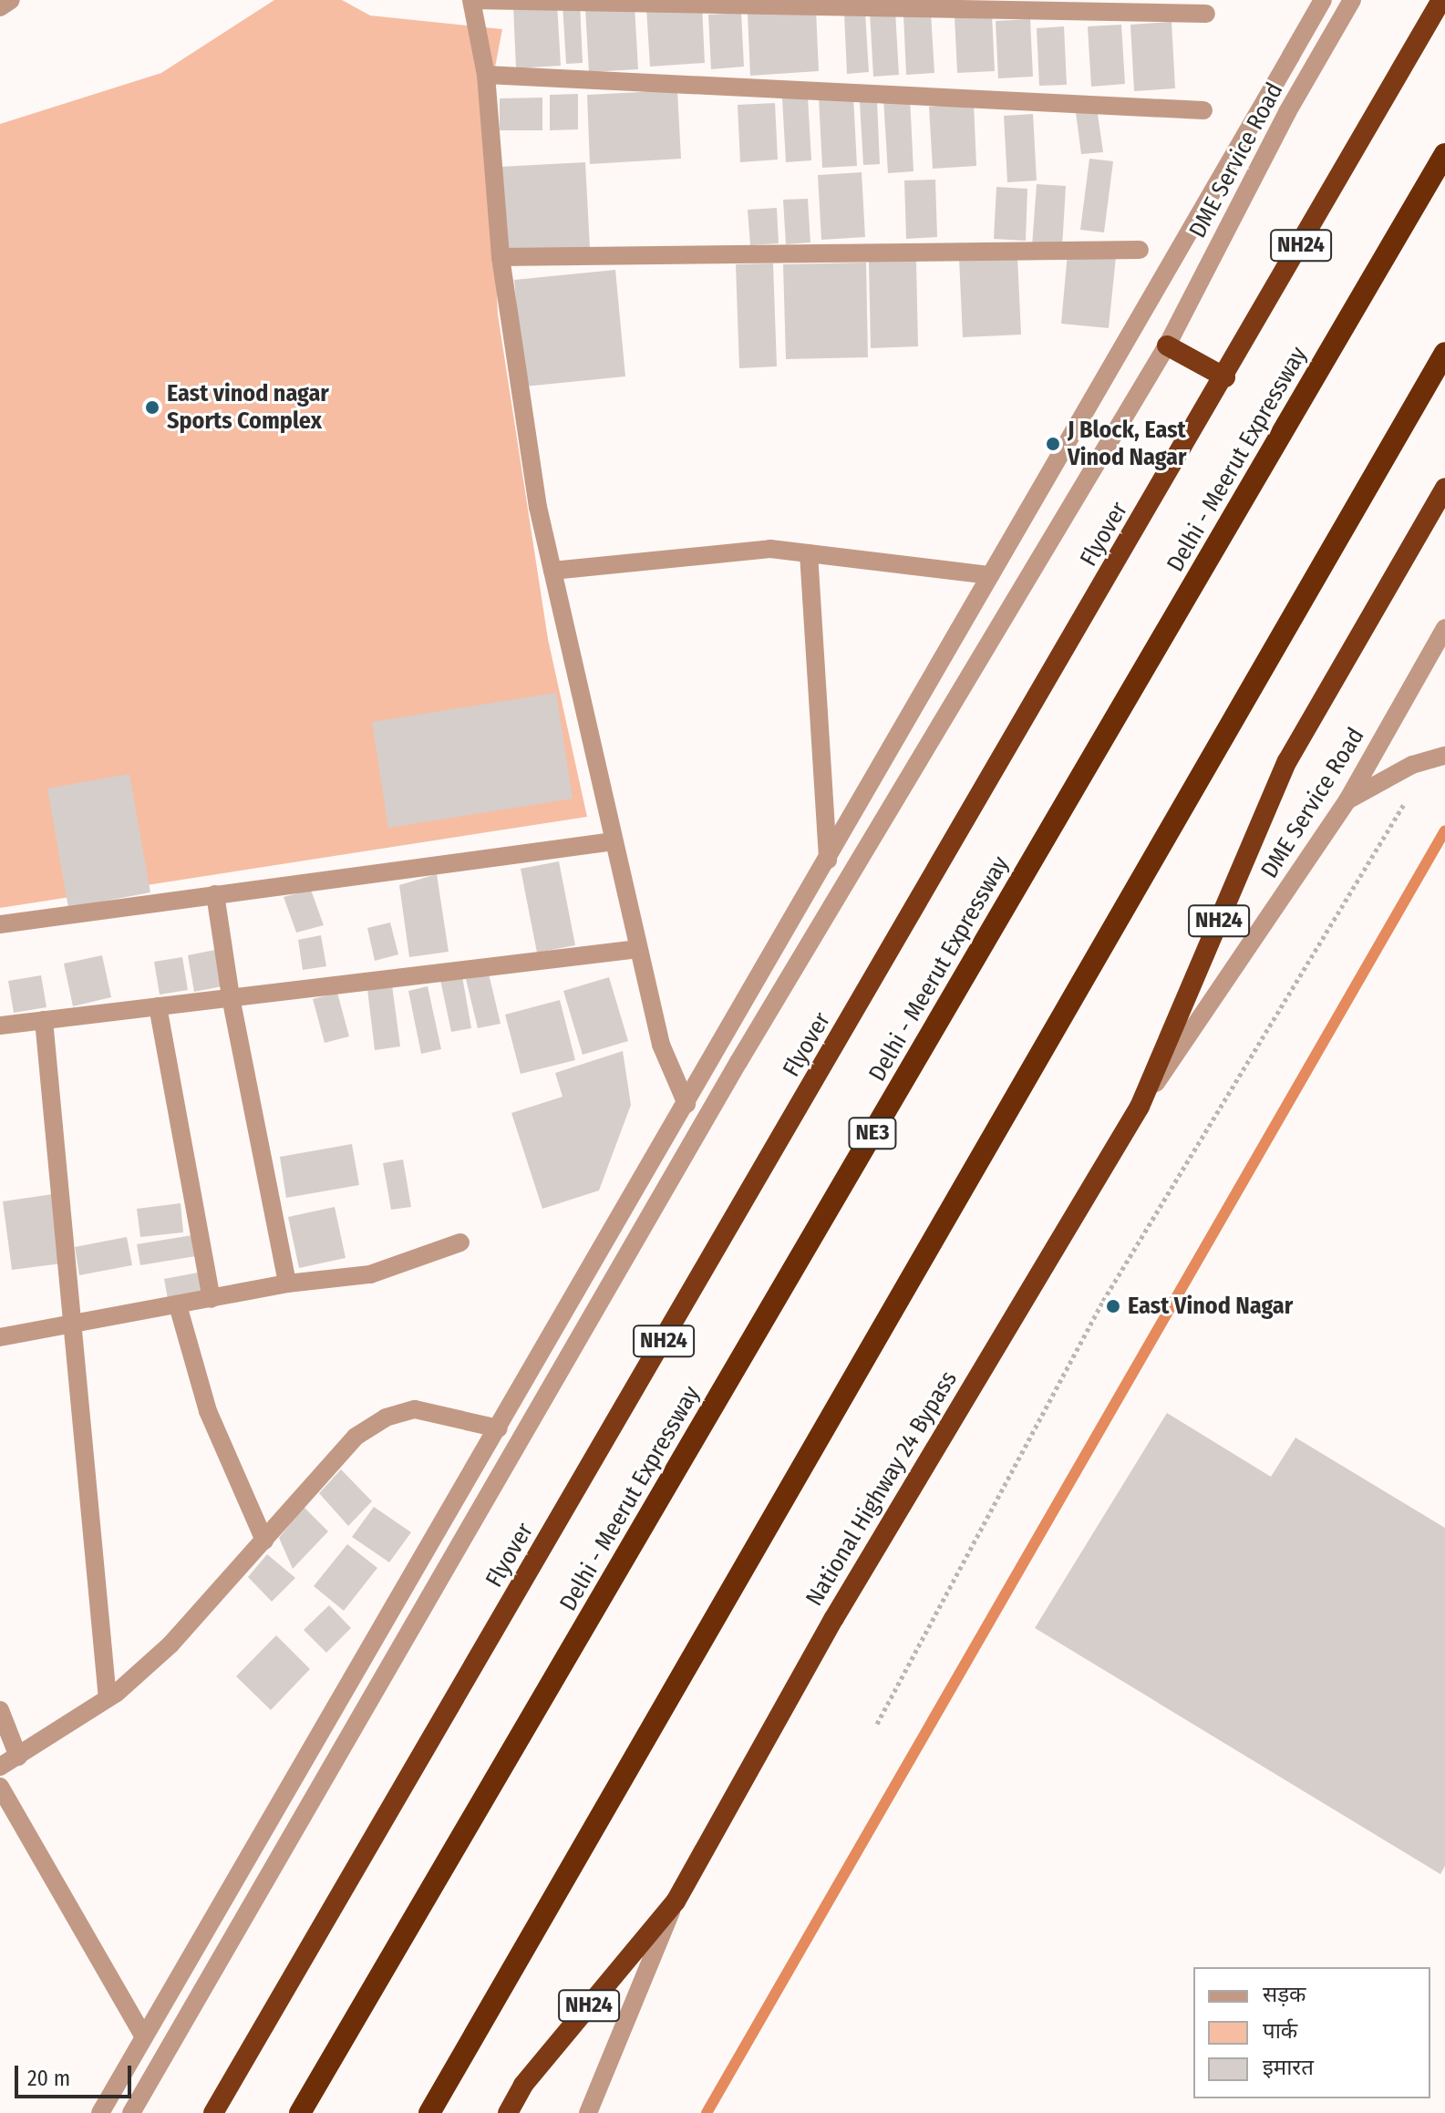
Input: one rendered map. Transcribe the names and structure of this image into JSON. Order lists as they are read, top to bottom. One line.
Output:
{"streets":{"highway":["NH24","Delhi - Meerut Expressway","Flyover","NE3","National Highway 24 Bypass"],"street":["DME Service Road"]},"crossings":[["DME Service Road","NH24"],["DME Service Road","National Highway 24 Bypass"],["NH24","National Highway 24 Bypass"]],"places":["East vinod nagar Sports Complex","J Block, East Vinod Nagar","East Vinod Nagar"],"legend":["सड़क","पार्क","इमारत"],"scale_bar":"20 m"}
